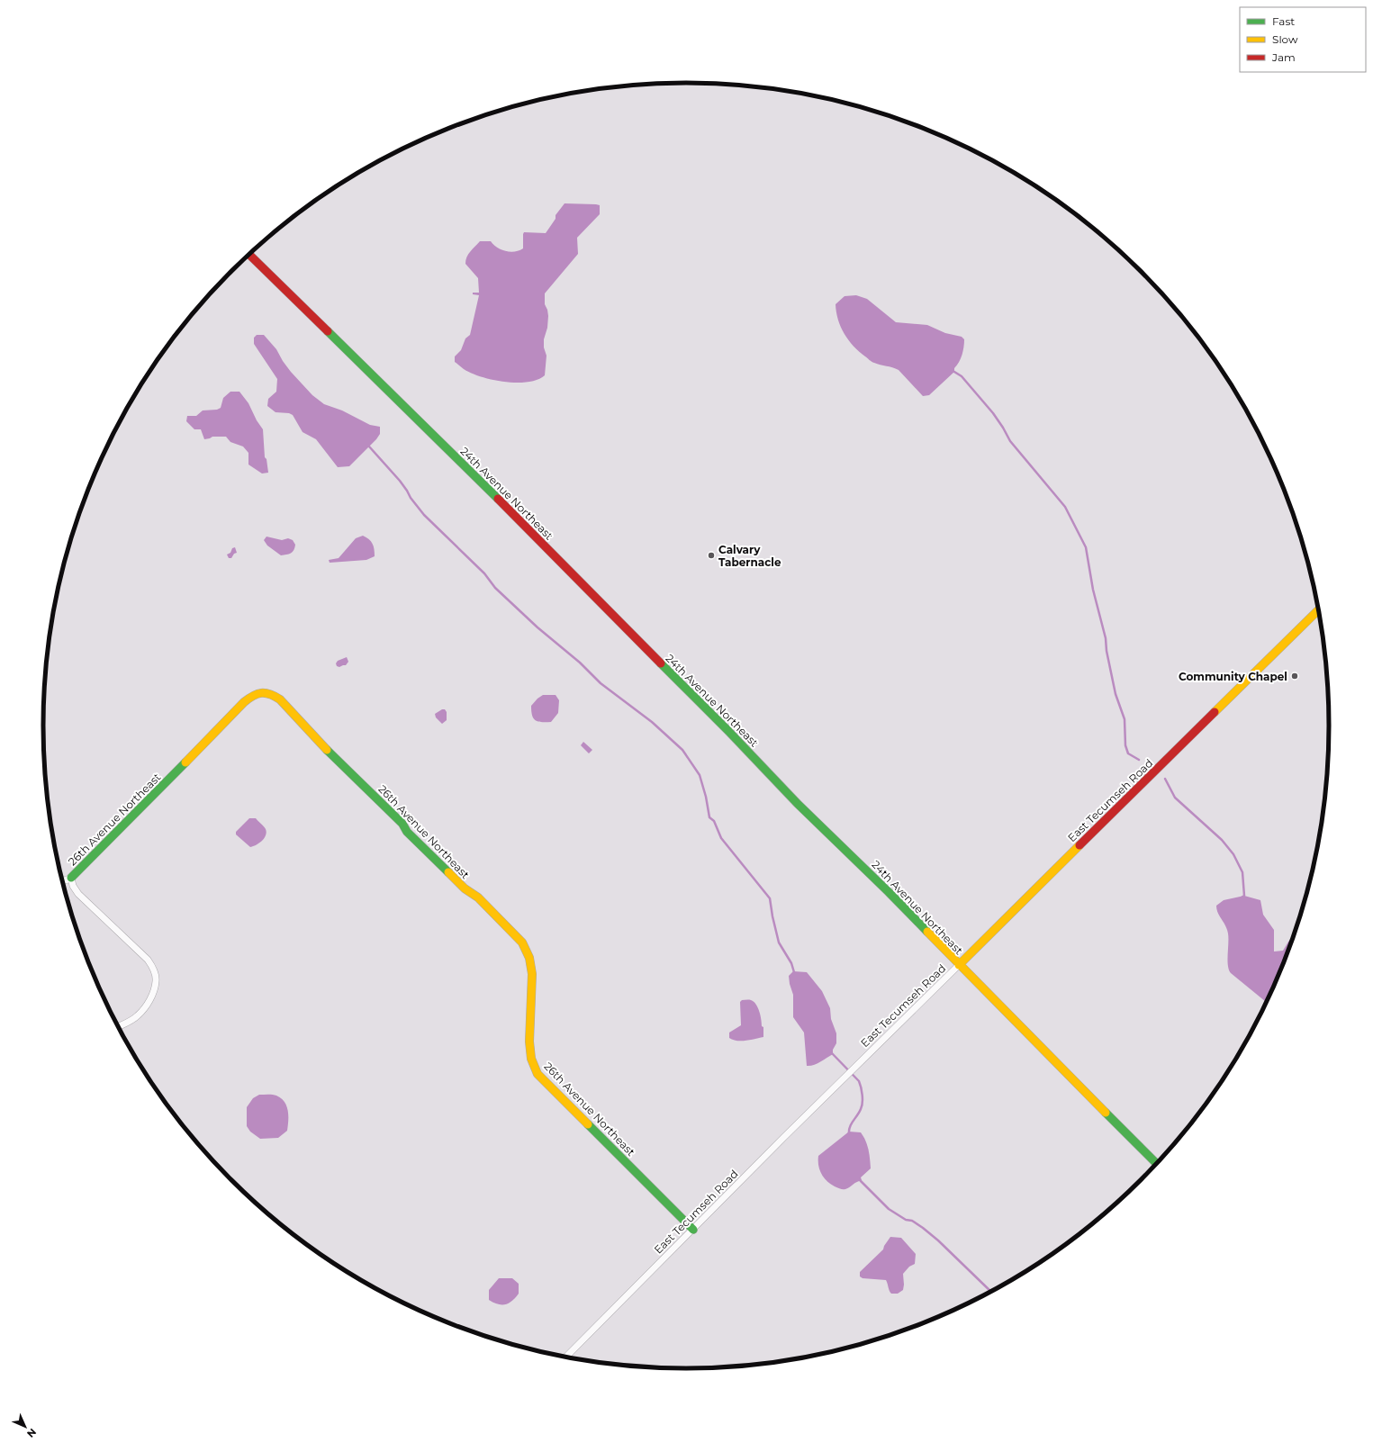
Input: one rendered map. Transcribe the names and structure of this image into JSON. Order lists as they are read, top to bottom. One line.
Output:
{"streets":{"street":["24th Avenue Northeast","East Tecumseh Road","26th Avenue Northeast"]},"crossings":[["24th Avenue Northeast","East Tecumseh Road"],["East Tecumseh Road","26th Avenue Northeast"]],"places":["Calvary Tabernacle","Community Chapel"],"legend":["Fast","Slow","Jam"],"north":"bottom right"}
